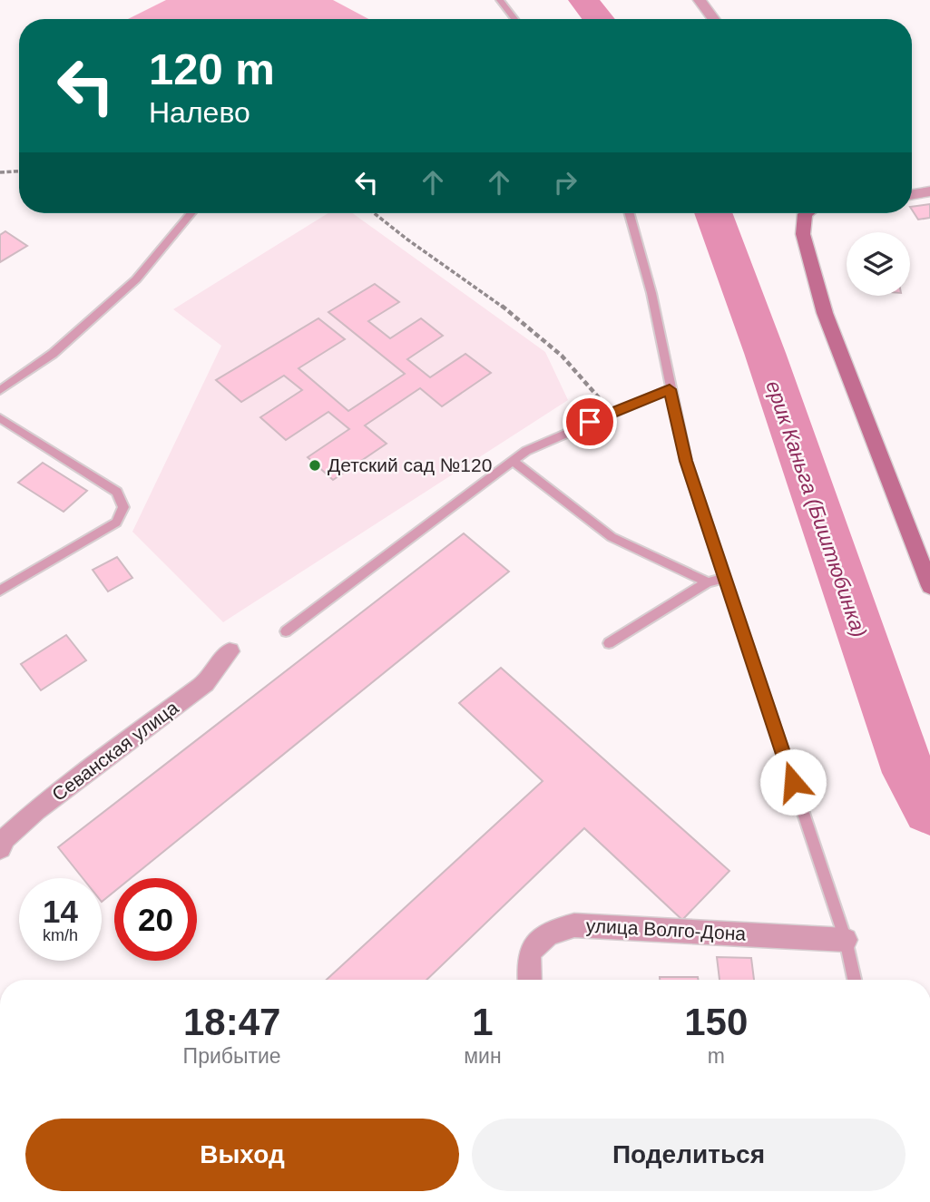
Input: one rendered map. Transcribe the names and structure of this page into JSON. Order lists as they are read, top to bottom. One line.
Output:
{"streets":{"street":["Севанская улица","улица Волго-Дона"]},"water":["ерик Каньга (Биштюбинка)"],"places":["Детский сад №120"],"page":{"turn":["120 m","Налево"],"speed":"14 km/h","limit":"20","eta":["18:47","Прибытие","1","мин","150","m"],"buttons":["Выход","Поделиться"]}}
